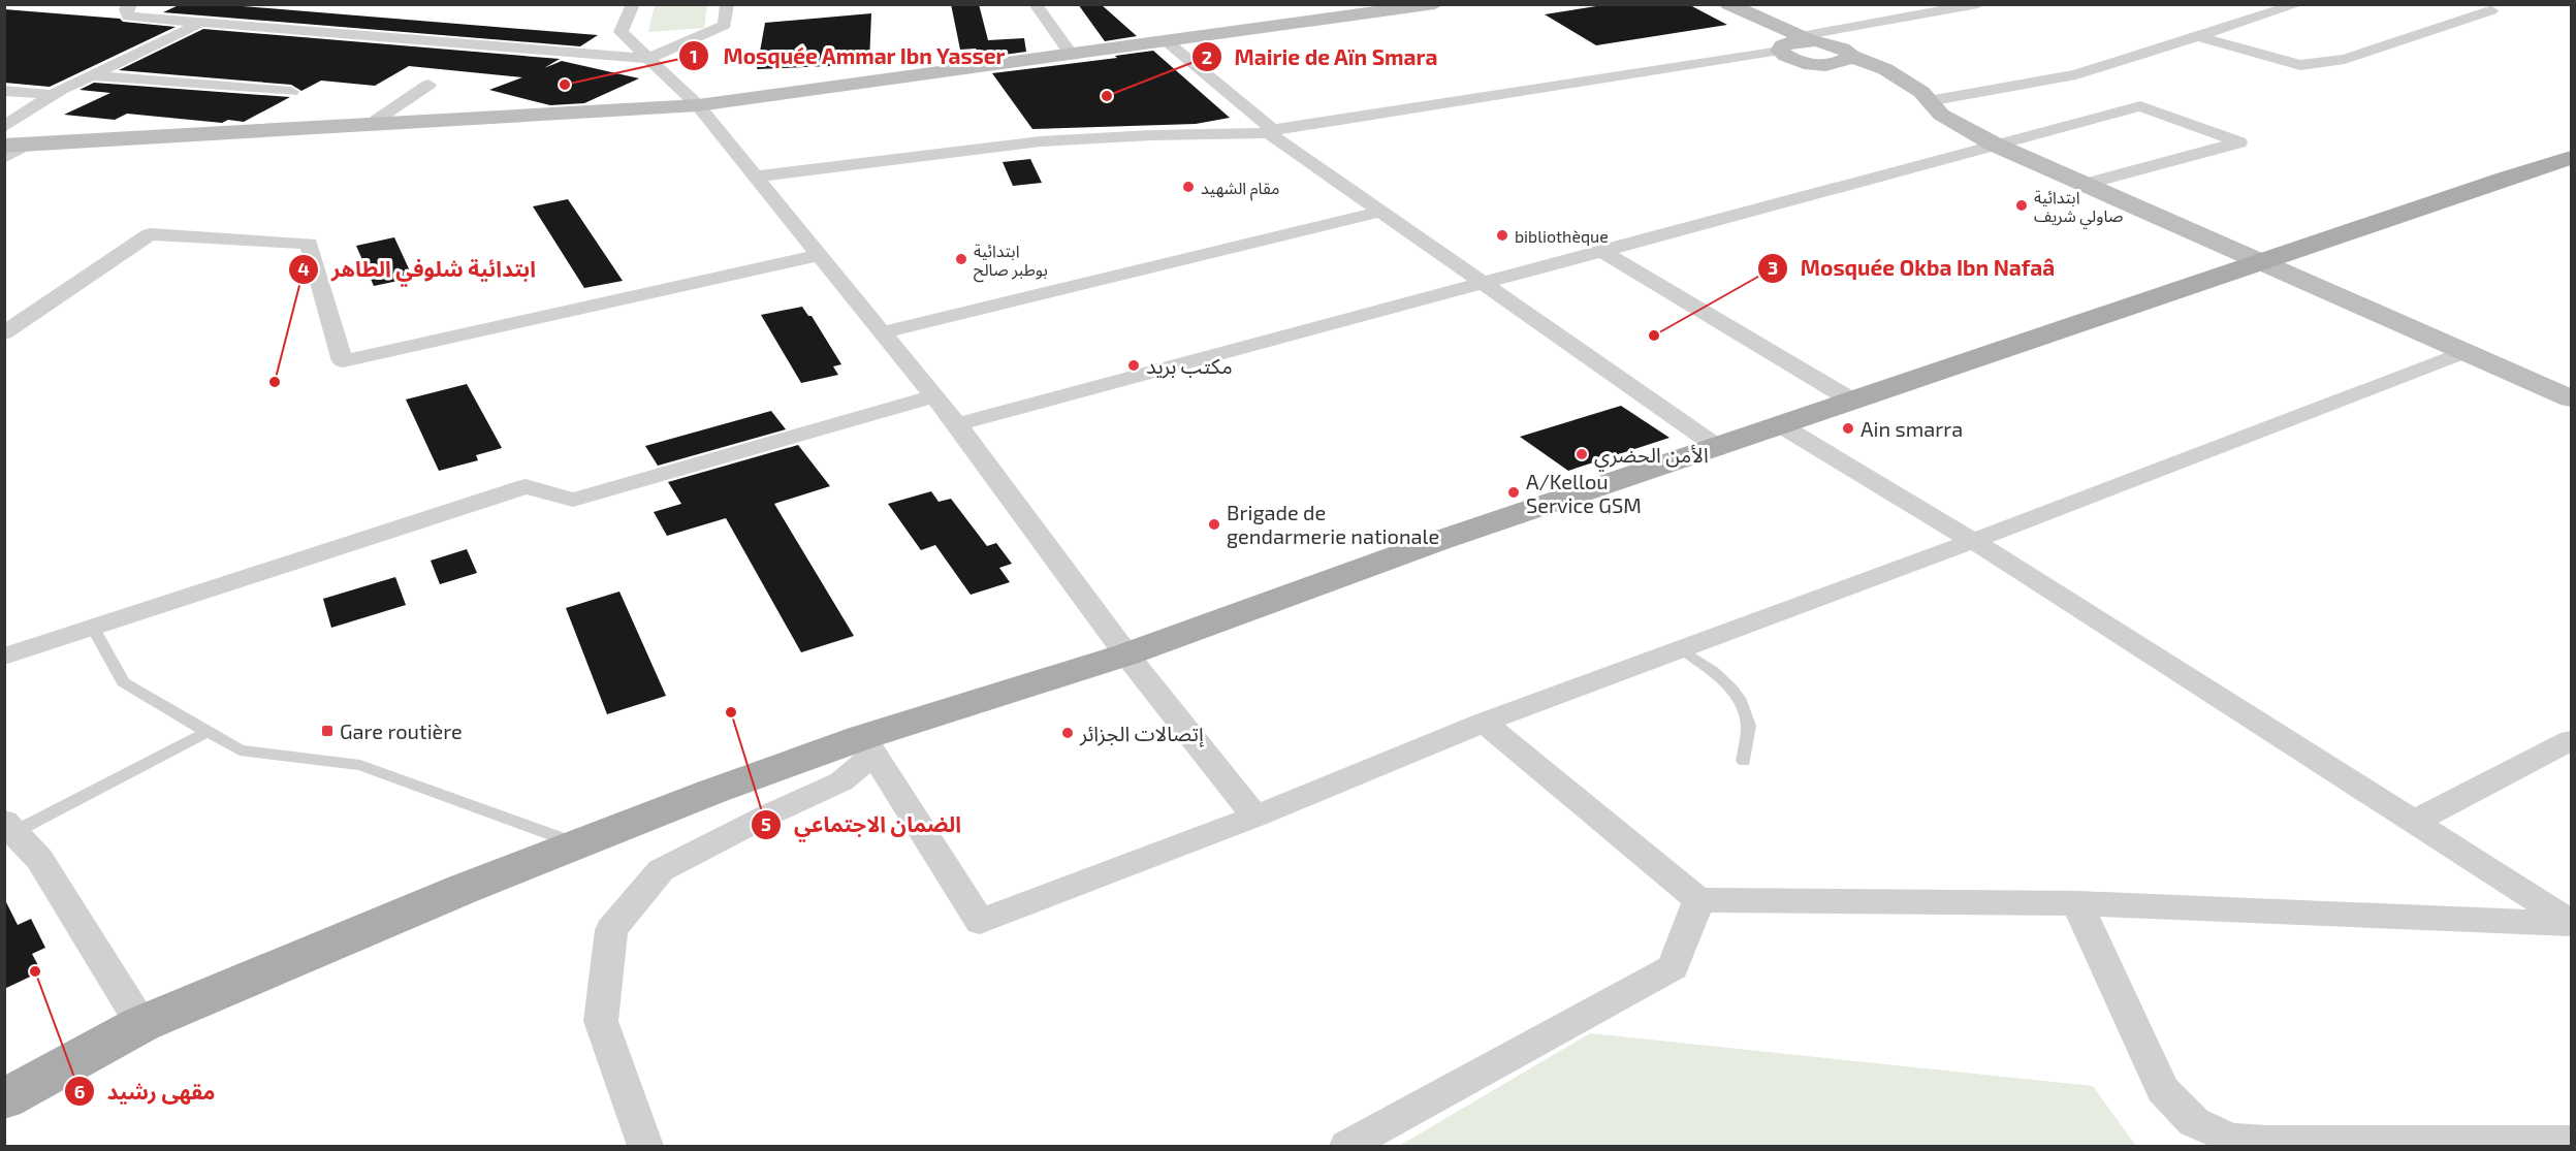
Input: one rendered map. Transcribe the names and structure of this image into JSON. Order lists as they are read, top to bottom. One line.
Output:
{"places":{"other":["Mosquée Ammar Ibn Yasser","Mairie de Aïn Smara","مقام الشهيد","ابتدائية صاولي شريف","bibliothèque","ابتدائية بوطبر صالح","Mosquée Okba Ibn Nafaâ","مكتب بريد","ابتدائية شلوفي الطاهر","Ain smarra","الأمن الحضري","A/Kellou Service GSM","Brigade de gendarmerie nationale","الضمان الاجتماعي","إتصالات الجزائر","مقهى رشيد"],"transit":["Gare routière"]}}
